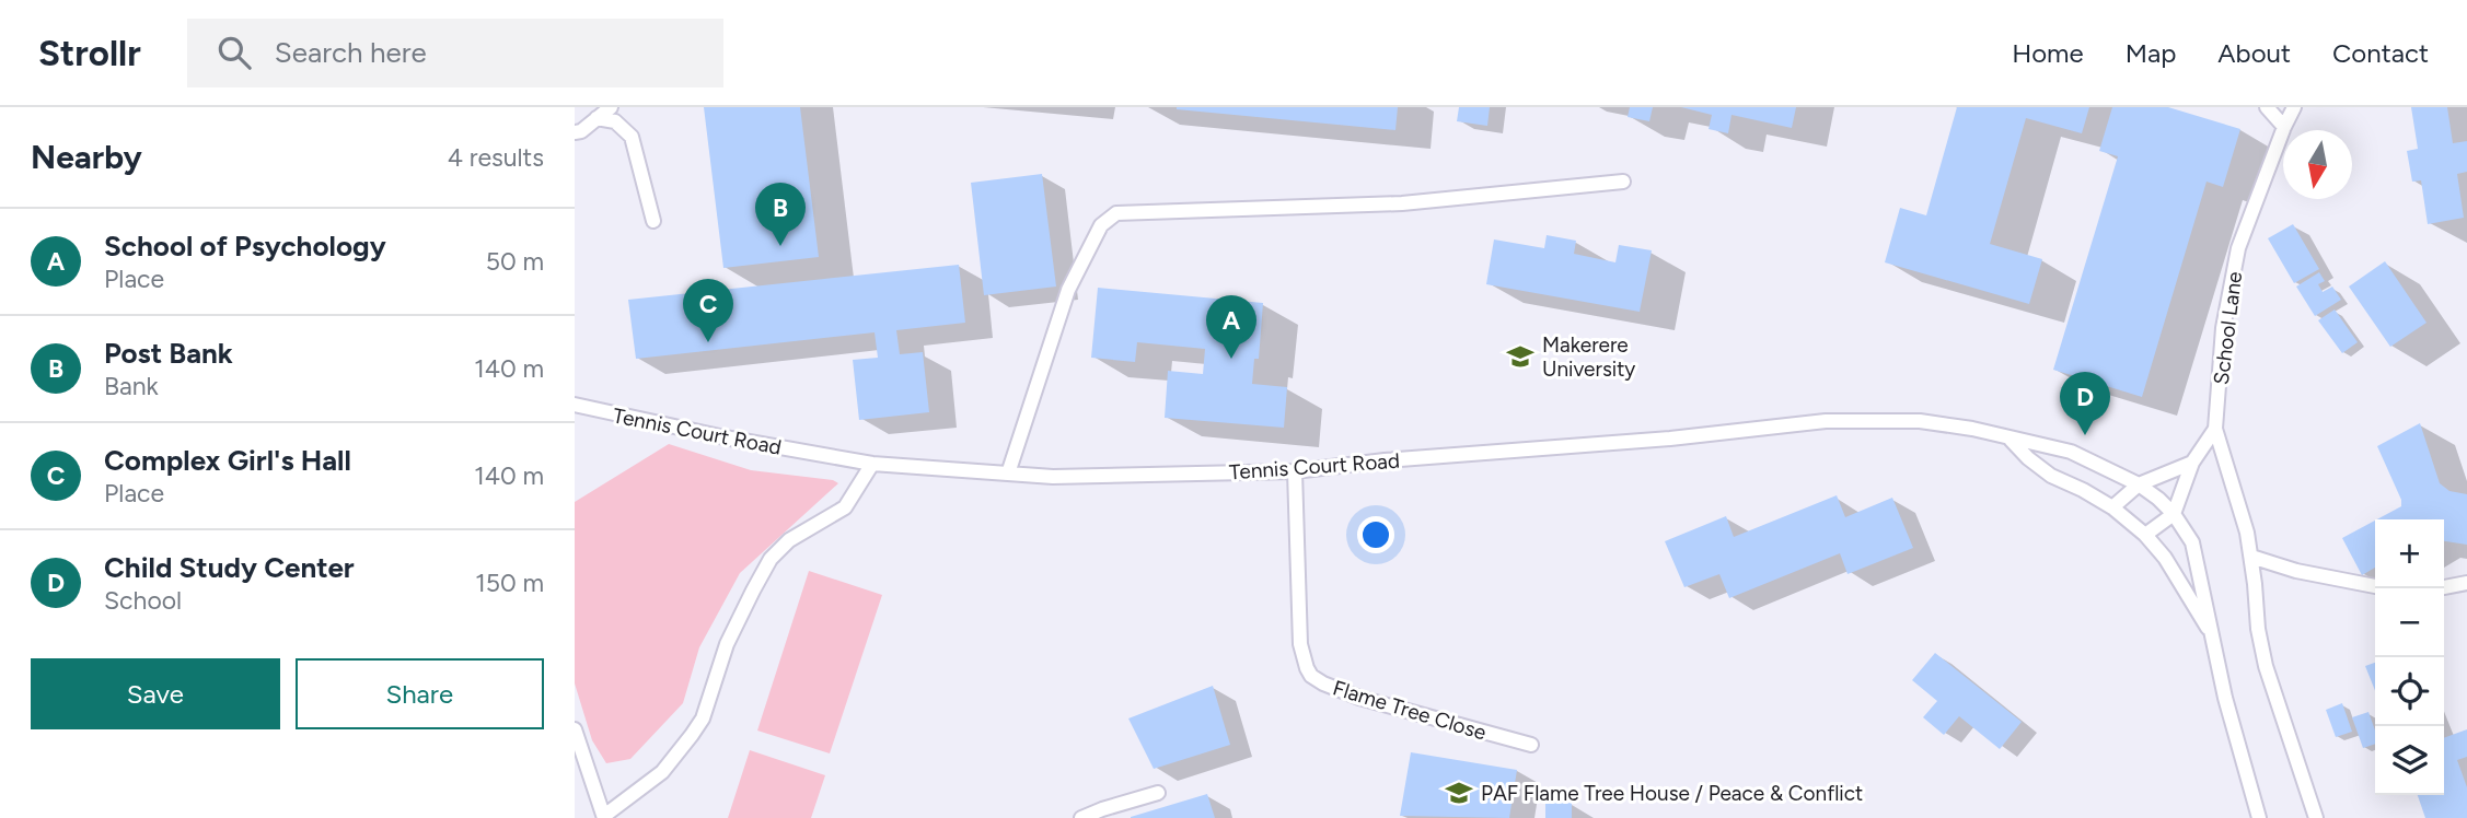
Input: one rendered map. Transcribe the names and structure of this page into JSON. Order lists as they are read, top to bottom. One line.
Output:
{"streets":{"lane":["School Lane","Tennis Court Road","Flame Tree Close"]},"crossings":[["School Lane","Tennis Court Road"],["Tennis Court Road","Flame Tree Close"]],"places":{"school or university":["Makerere University","PAF Flame Tree House / Peace & Conflict"]},"north":"bottom","page":{"header":"Strollr","search":"Search here","nav":["Home","Map","About","Contact"],"heading":["Nearby","4 results"],"pins":["B","C","A","D"],"list":[{"mark":"A","name":"School of Psychology","note":"Place","value":"50 m"},{"mark":"B","name":"Post Bank","note":"Bank","value":"140 m"},{"mark":"C","name":"Complex Girl's Hall","note":"Place","value":"140 m"},{"mark":"D","name":"Child Study Center","note":"School","value":"150 m"}],"map_buttons":["+","−"],"buttons":["Save","Share"]}}
